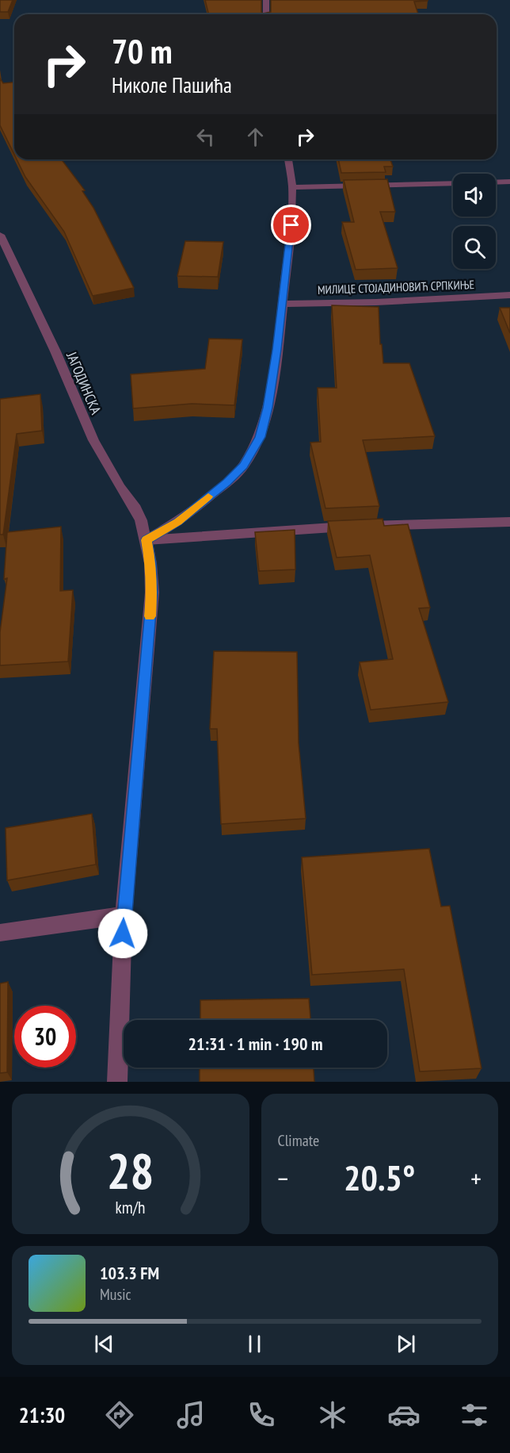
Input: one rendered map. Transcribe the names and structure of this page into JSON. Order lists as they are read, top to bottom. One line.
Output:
{"streets":{"street":["МИЛИЦЕ СТОЈАДИНОВИЋ СРПКИЊЕ","ЈАГОДИНСКА"]},"page":{"turn":["70 m","Николе Пашића"],"limit":"30","trip":"21:31 · 1 min · 190 m","tile":"Climate","heat":["−","20.5°","+"],"song":["103.3 FM","Music"],"tabs":"21:30","gauge":["28","km/h"]}}
